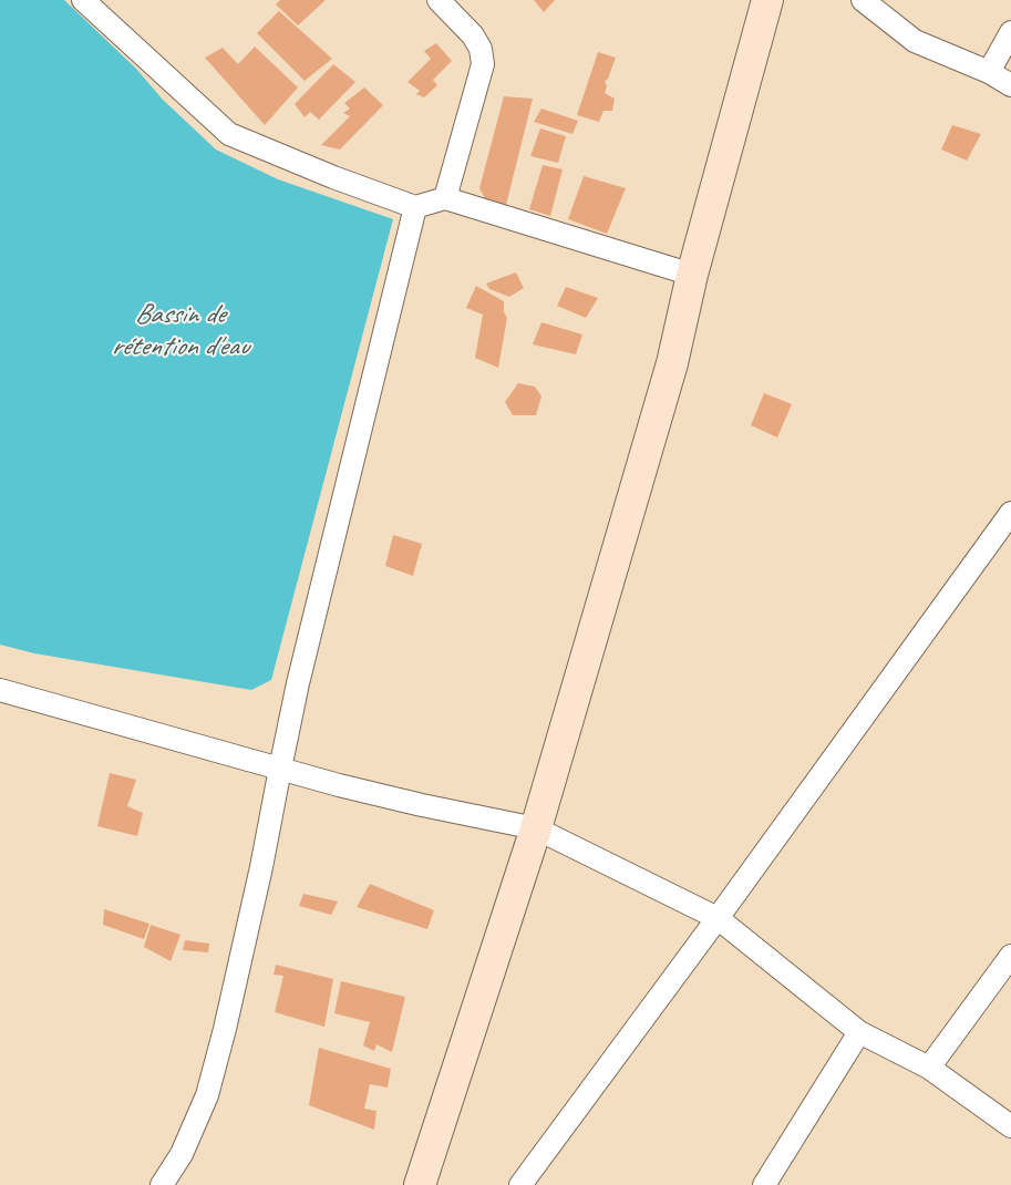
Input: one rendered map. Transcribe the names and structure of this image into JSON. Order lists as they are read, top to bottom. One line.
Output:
{"water":["Bassin de rétention d'eau"]}
